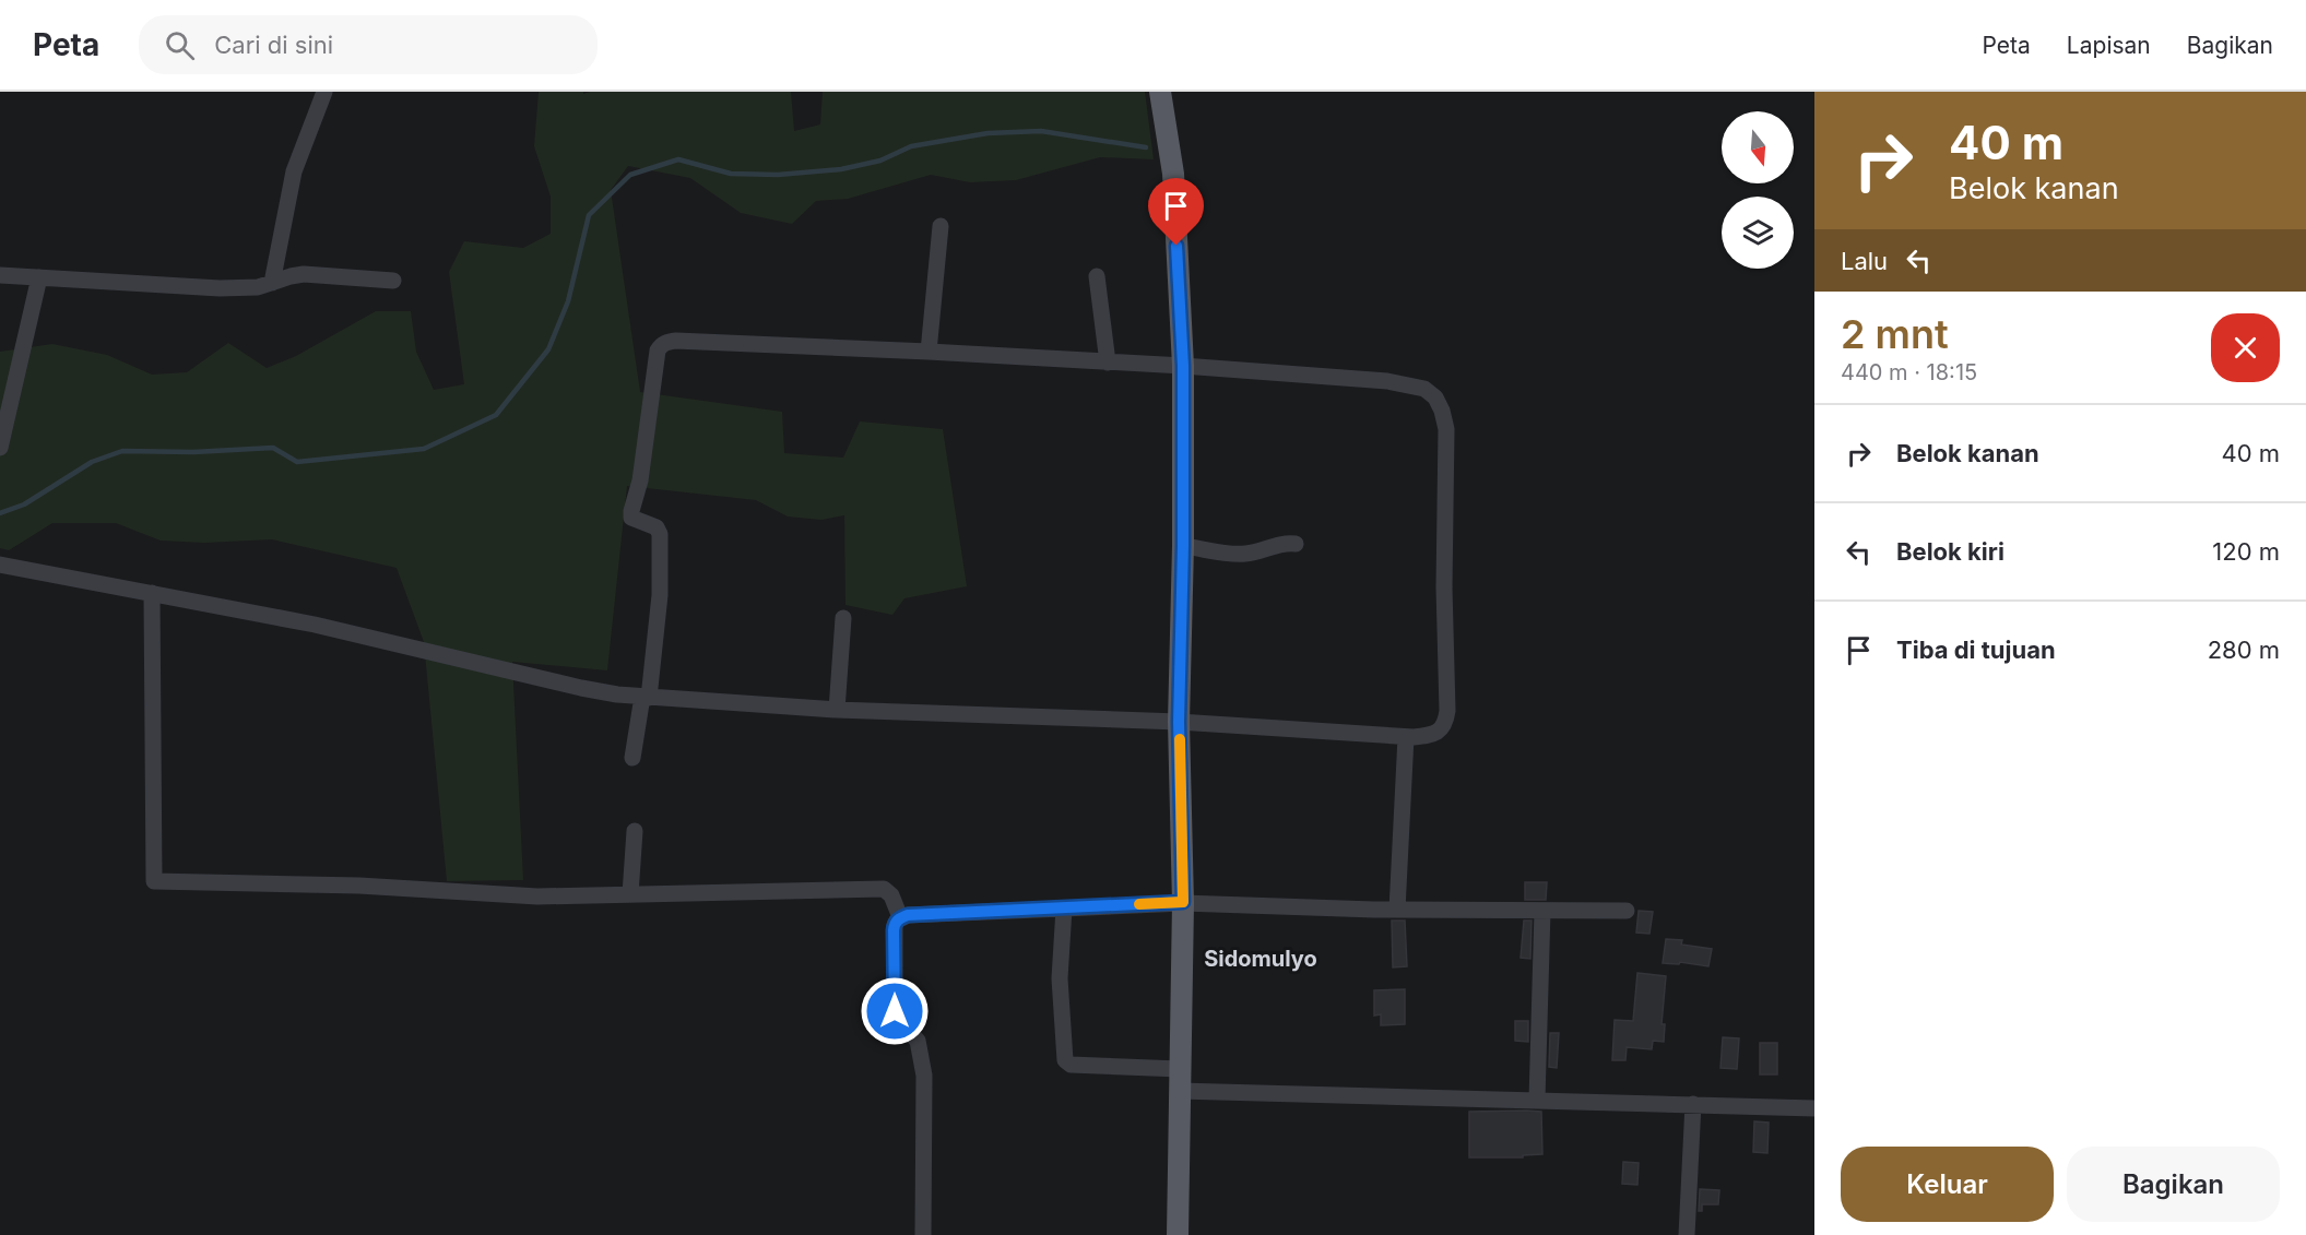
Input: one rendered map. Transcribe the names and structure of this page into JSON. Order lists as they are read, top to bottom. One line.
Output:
{"districts":["Sidomulyo"],"north":"bottom","page":{"header":"Peta","search":"Cari di sini","nav":["Peta","Lapisan","Bagikan"],"turn":["40 m","Belok kanan"],"then":"Lalu","heading":["2 mnt","440 m · 18:15"],"list":[{"name":"Belok kanan","value":"40 m"},{"name":"Belok kiri","value":"120 m"},{"name":"Tiba di tujuan","value":"280 m"}],"buttons":["Keluar","Bagikan"]}}
